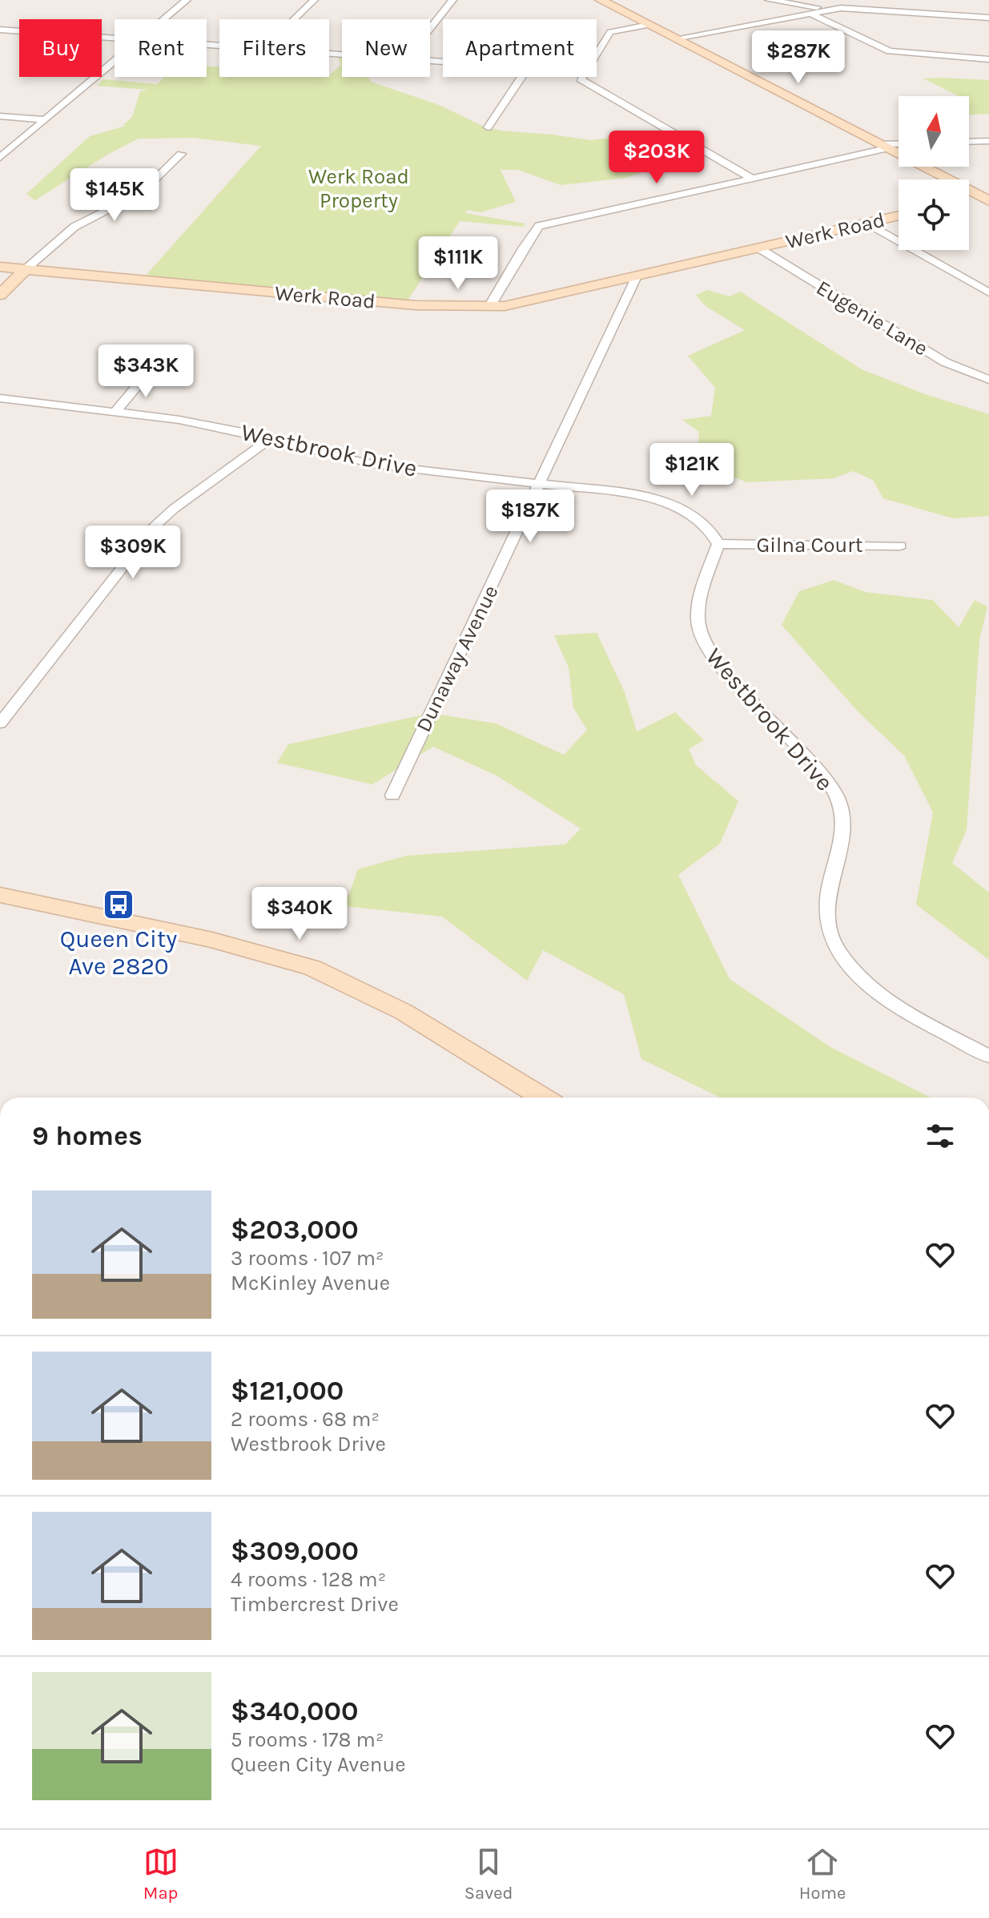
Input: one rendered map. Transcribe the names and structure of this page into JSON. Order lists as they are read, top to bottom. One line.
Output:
{"streets":{"main road":["Werk Road"],"street":["Eugenie Lane","Westbrook Drive","Gilna Court","Dunaway Avenue"]},"crossings":[["Werk Road","Eugenie Lane"],["Werk Road","Dunaway Avenue"],["Westbrook Drive","Gilna Court"],["Westbrook Drive","Dunaway Avenue"]],"parks":["Werk Road Property"],"places":{"bus stop":["Queen City Ave 2820"]},"north":"top","page":{"chip":["Buy","Rent","Filters","New","Apartment"],"price":["$287K","$203K","$145K","$111K","$343K","$121K","$187K","$309K","$340K"],"heading":"9 homes","list":[{"name":"$203,000","note":"3 rooms · 107 m² · McKinley Avenue"},{"name":"$121,000","note":"2 rooms · 68 m² · Westbrook Drive"},{"name":"$309,000","note":"4 rooms · 128 m² · Timbercrest Drive"},{"name":"$340,000","note":"5 rooms · 178 m² · Queen City Avenue"}],"tabs":["Map","Saved","Home"]}}
